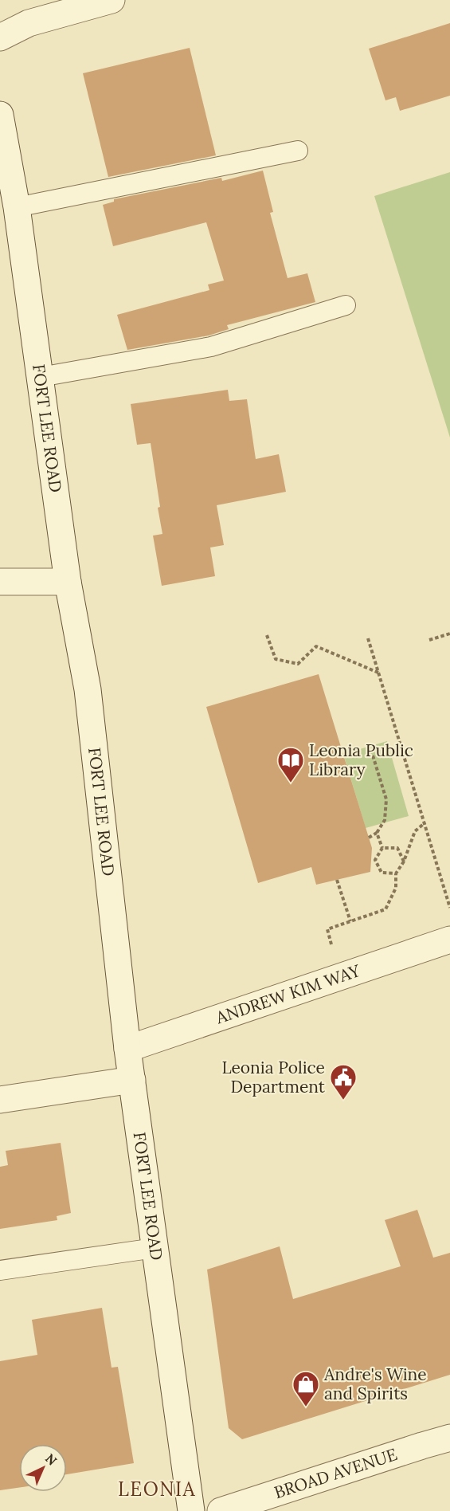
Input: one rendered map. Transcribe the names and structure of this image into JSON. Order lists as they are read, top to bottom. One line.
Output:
{"streets":{"main road":["FORT LEE ROAD","ANDREW KIM WAY","BROAD AVENUE"]},"crossings":[["FORT LEE ROAD","ANDREW KIM WAY"]],"districts":["LEONIA"],"places":{"library":["Leonia Public Library"],"public building":["Leonia Police Department"],"shop":["Andre's Wine and Spirits"]},"north":"top right"}
